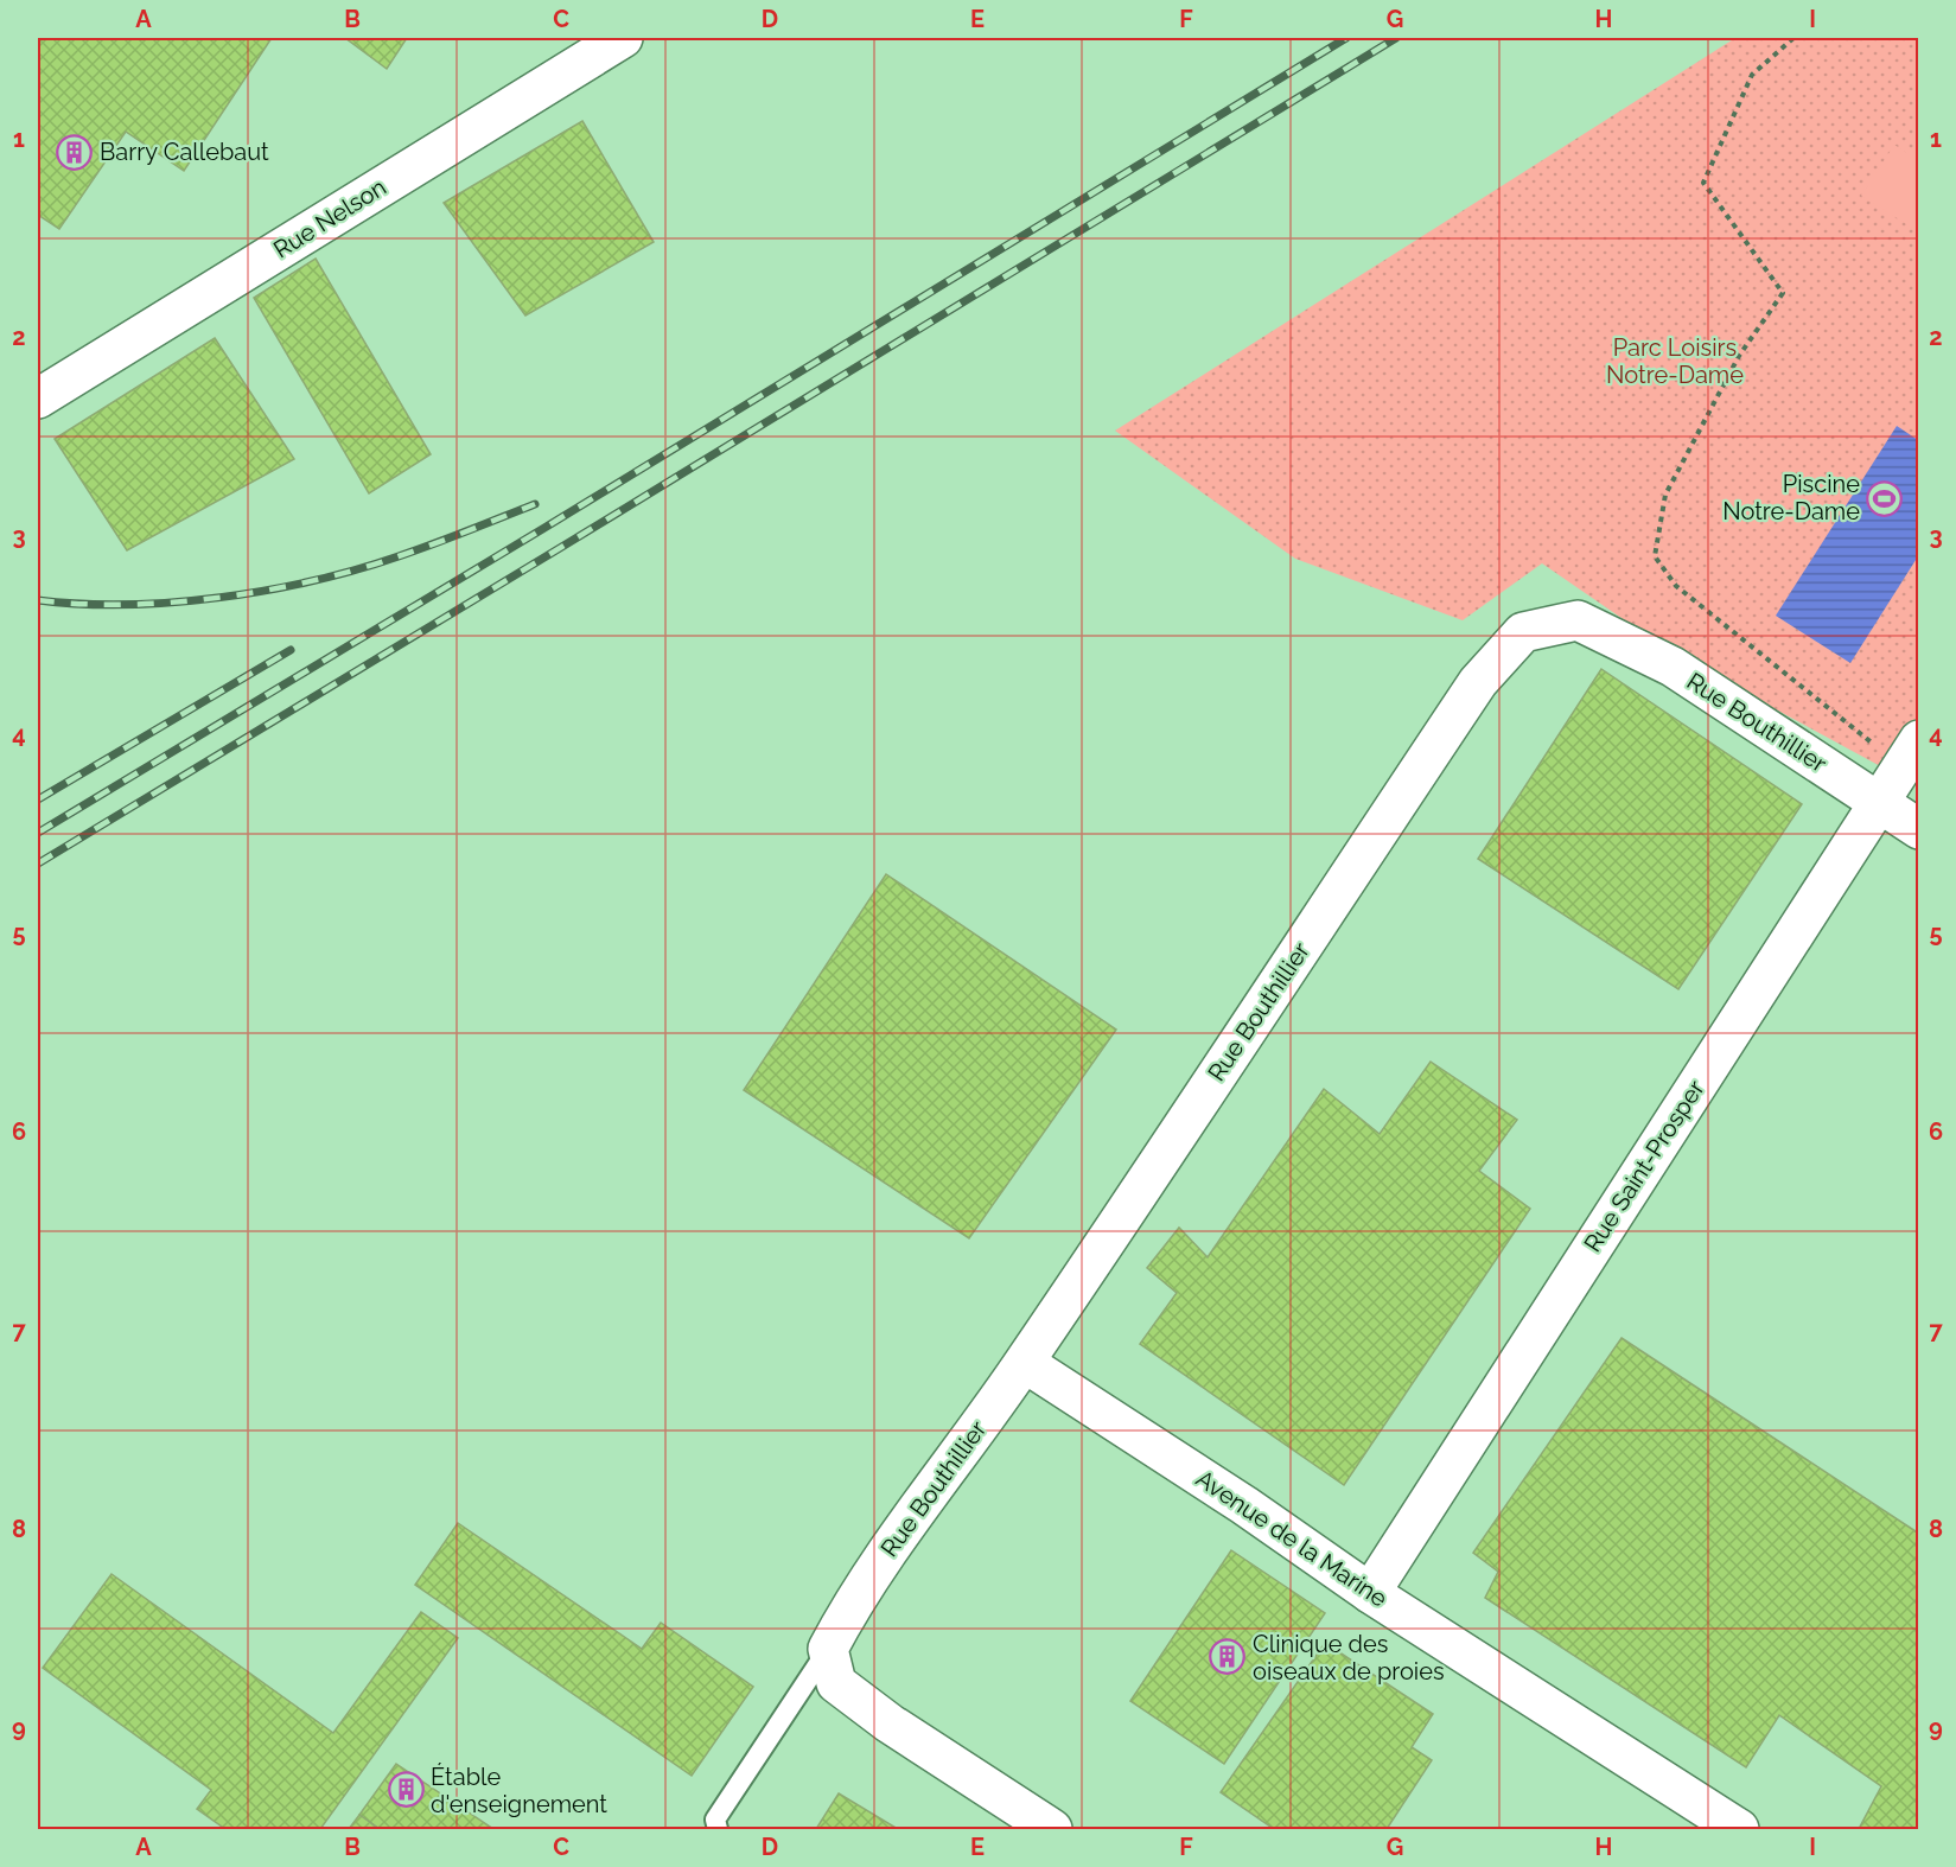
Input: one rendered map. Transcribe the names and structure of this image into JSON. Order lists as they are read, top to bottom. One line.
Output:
{"streets":{"street":["Rue Nelson","Rue Bouthillier","Rue Saint-Prosper","Avenue de la Marine"]},"crossings":[["Rue Bouthillier","Rue Saint-Prosper"],["Rue Bouthillier","Avenue de la Marine"],["Rue Saint-Prosper","Avenue de la Marine"]],"parks":["Parc Loisirs Notre-Dame"],"places":{"building":["Barry Callebaut","Clinique des oiseaux de proies","Étable d'enseignement"],"sports":["Piscine Notre-Dame"]},"grid":{"columns":["A","B","C","D","E","F","G","H","I"],"rows":["1","2","3","4","5","6","7","8","9"]}}
